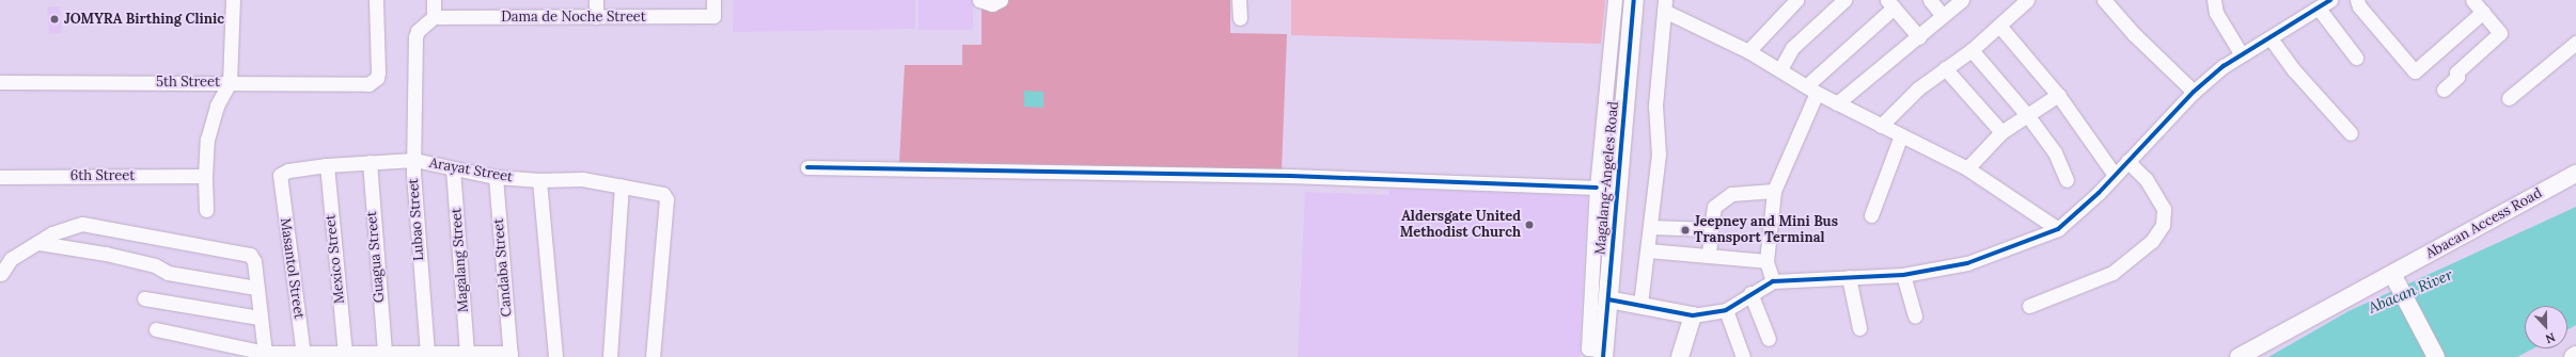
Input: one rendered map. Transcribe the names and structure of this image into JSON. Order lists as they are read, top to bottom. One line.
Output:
{"streets":{"main road":["Magalang-Angeles Road"],"street":["Dama de Noche Street","5th Street","Arayat Street","6th Street","Lubao Street","Abacan Access Road","Guagua Street","Mexico Street","Magalang Street","Candaba Street","Masantol Street"]},"crossings":[["Dama de Noche Street","Lubao Street"],["Arayat Street","Lubao Street"],["Arayat Street","Guagua Street"],["Arayat Street","Mexico Street"],["Arayat Street","Magalang Street"],["Arayat Street","Candaba Street"],["Arayat Street","Masantol Street"]],"water":["Abacan River"],"places":["JOMYRA Birthing Clinic","Aldersgate United Methodist Church","Jeepney and Mini Bus Transport Terminal"],"north":"bottom"}
